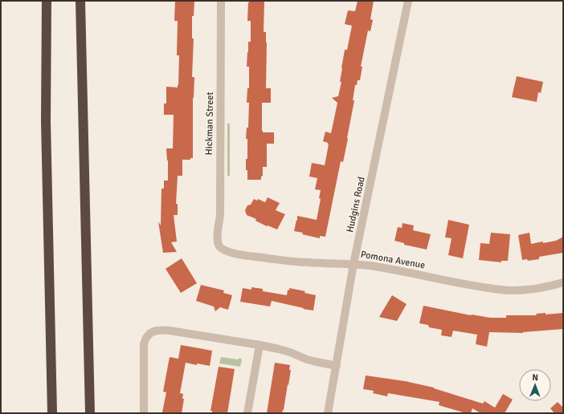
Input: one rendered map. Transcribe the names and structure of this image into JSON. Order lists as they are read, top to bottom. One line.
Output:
{"streets":{"street":["Hickman Street","Hudgins Road","Pomona Avenue"]},"crossings":[["Hickman Street","Pomona Avenue"],["Hudgins Road","Pomona Avenue"]],"north":"top"}
